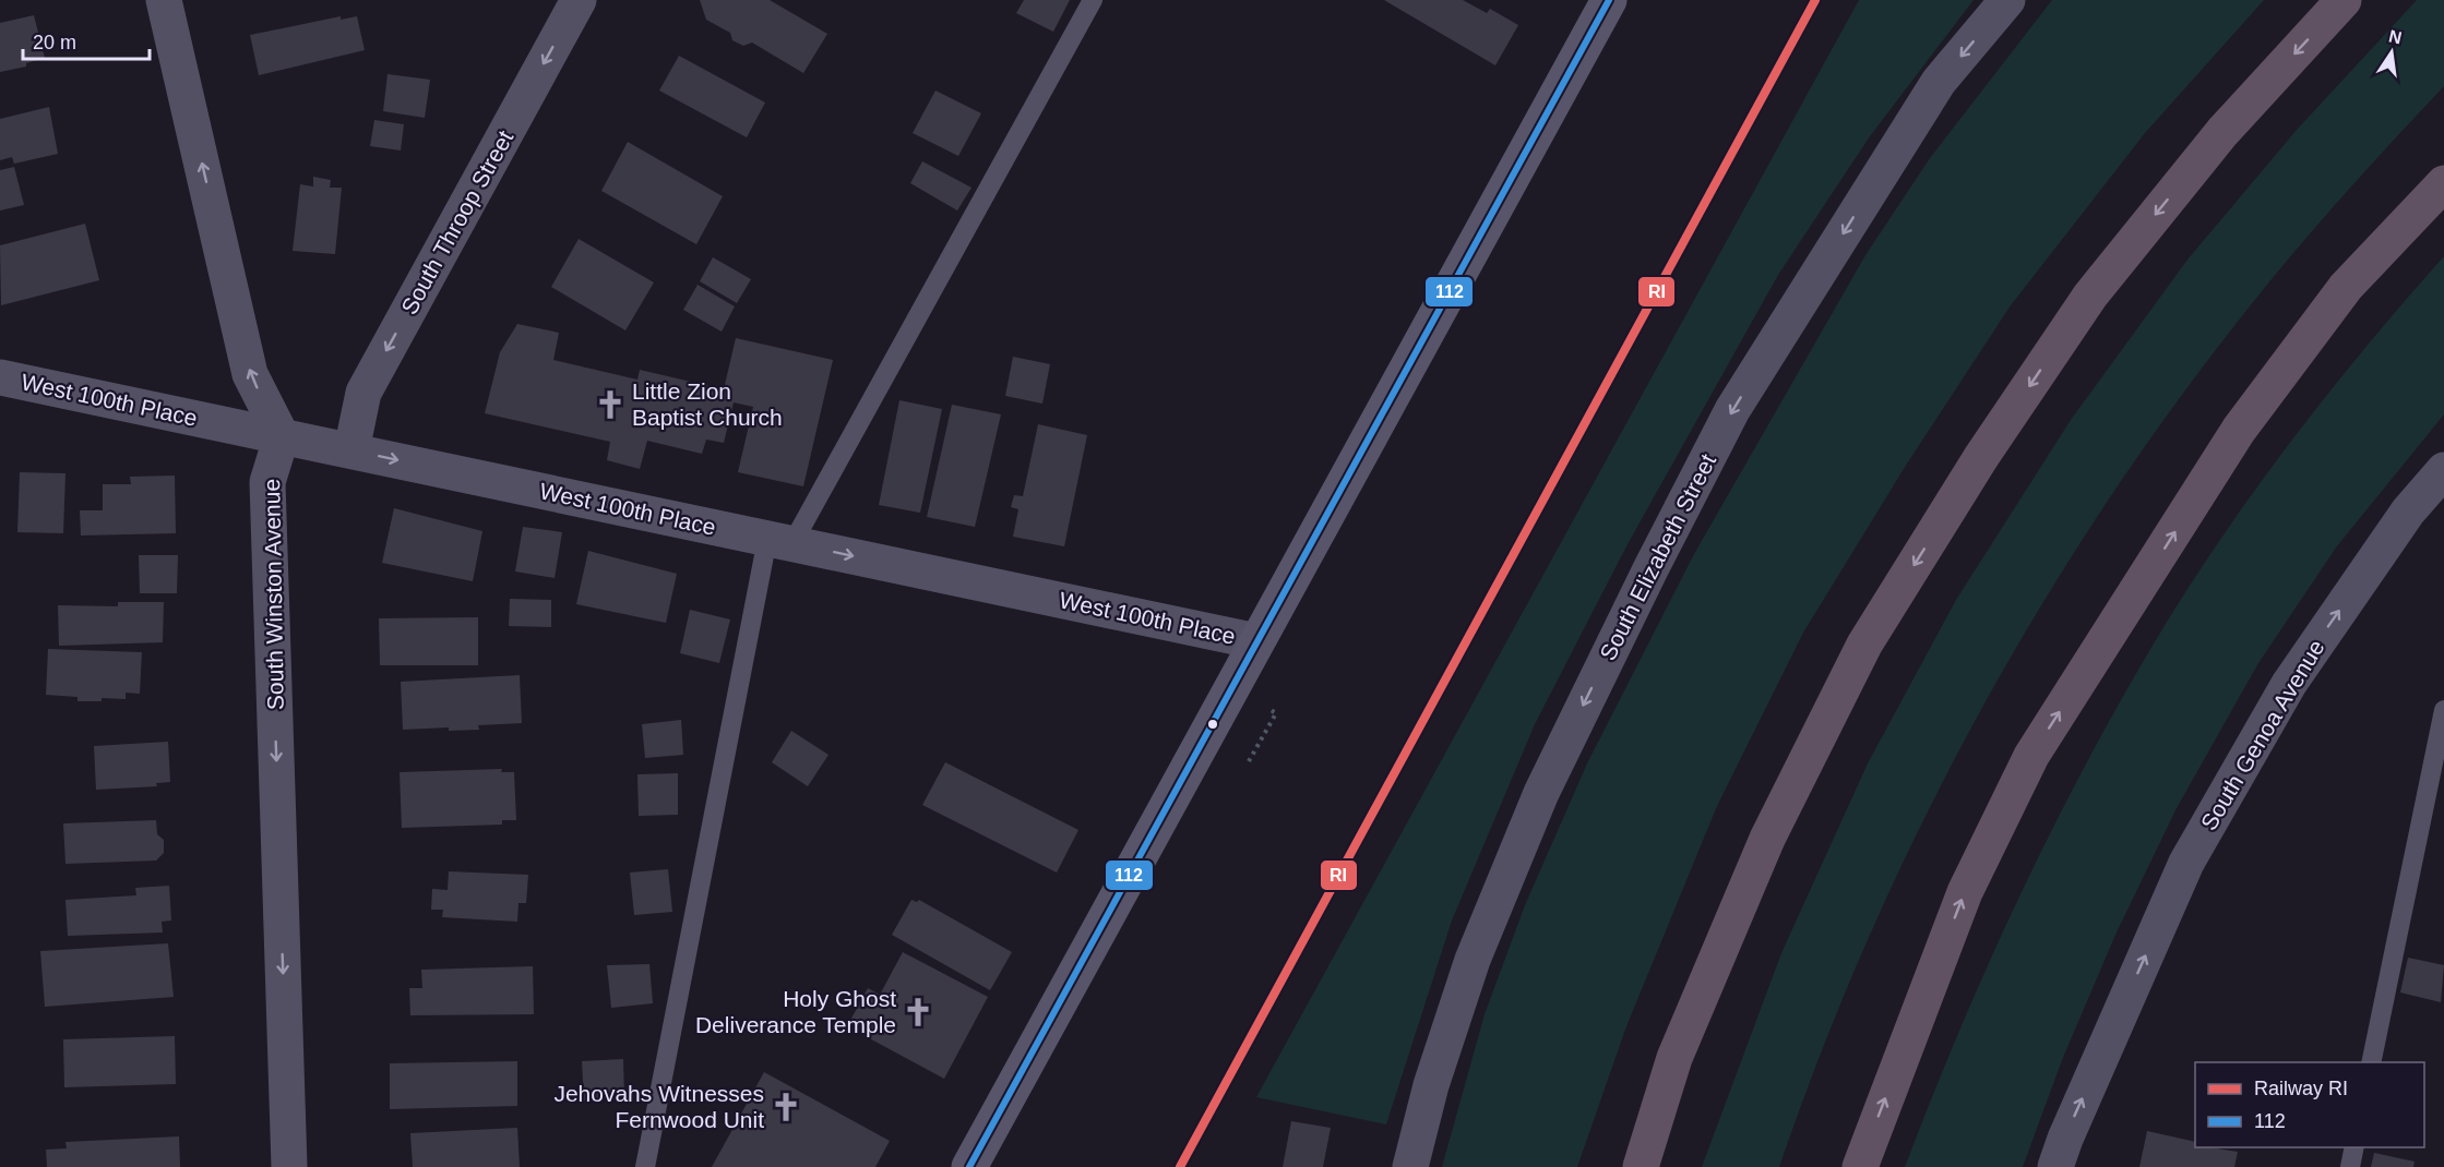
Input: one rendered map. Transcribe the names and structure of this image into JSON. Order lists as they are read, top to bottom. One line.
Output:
{"streets":{"street":["South Throop Street","West 100th Place","South Elizabeth Street","South Winston Avenue","South Genoa Avenue"]},"crossings":[["South Throop Street","West 100th Place"],["West 100th Place","South Winston Avenue"]],"one_way":["South Throop Street","West 100th Place","South Elizabeth Street","South Winston Avenue","South Genoa Avenue"],"places":{"church":["Little Zion Baptist Church","Holy Ghost Deliverance Temple","Jehovahs Witnesses Fernwood Unit"]},"lines":["rail line RI","transit line 112"],"legend":["Railway RI","112"],"scale_bar":"20 m","north":"top"}
